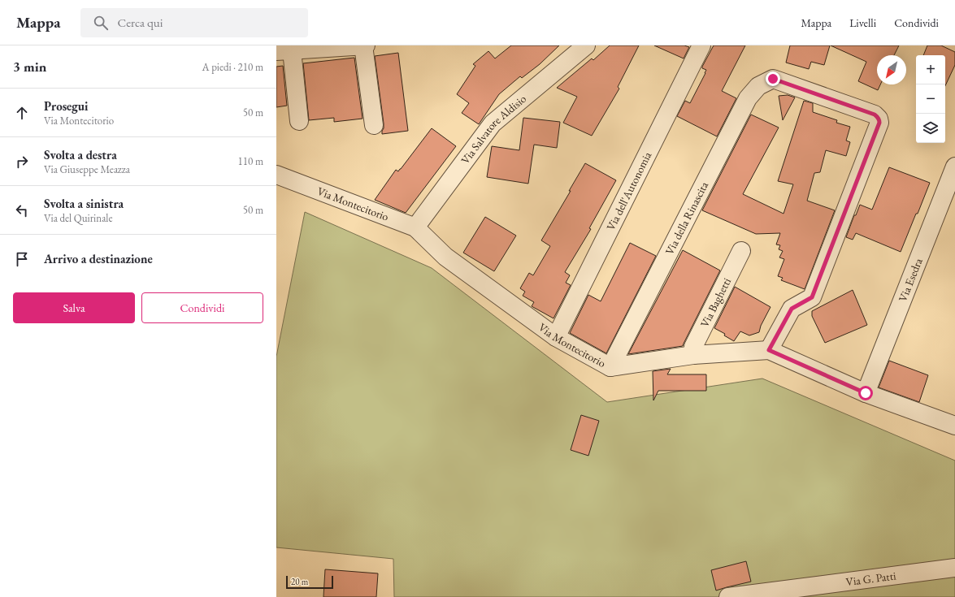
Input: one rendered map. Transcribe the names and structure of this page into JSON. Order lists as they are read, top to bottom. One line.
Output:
{"streets":{"street":["Via Salvatore Aldisio","Via dell'Autonomia","Via Montecitorio","Via della Rinascita","Via Esedra","Via Baghetti","Via G. Patti"]},"crossings":[["Via Salvatore Aldisio","Via Montecitorio"],["Via dell'Autonomia","Via Montecitorio"],["Via Montecitorio","Via della Rinascita"],["Via Montecitorio","Via Esedra"],["Via Montecitorio","Via Baghetti"]],"scale_bar":"20 m","north":"bottom left","page":{"header":"Mappa","search":"Cerca qui","nav":["Mappa","Livelli","Condividi"],"heading":["3 min","A piedi · 210 m"],"map_buttons":["+","−"],"list":[["Prosegui","Via Montecitorio","50 m"],["Svolta a destra","Via Giuseppe Meazza","110 m"],["Svolta a sinistra","Via del Quirinale","50 m"],"Arrivo a destinazione"],"buttons":["Salva","Condividi"],"scale":"20 m"}}
